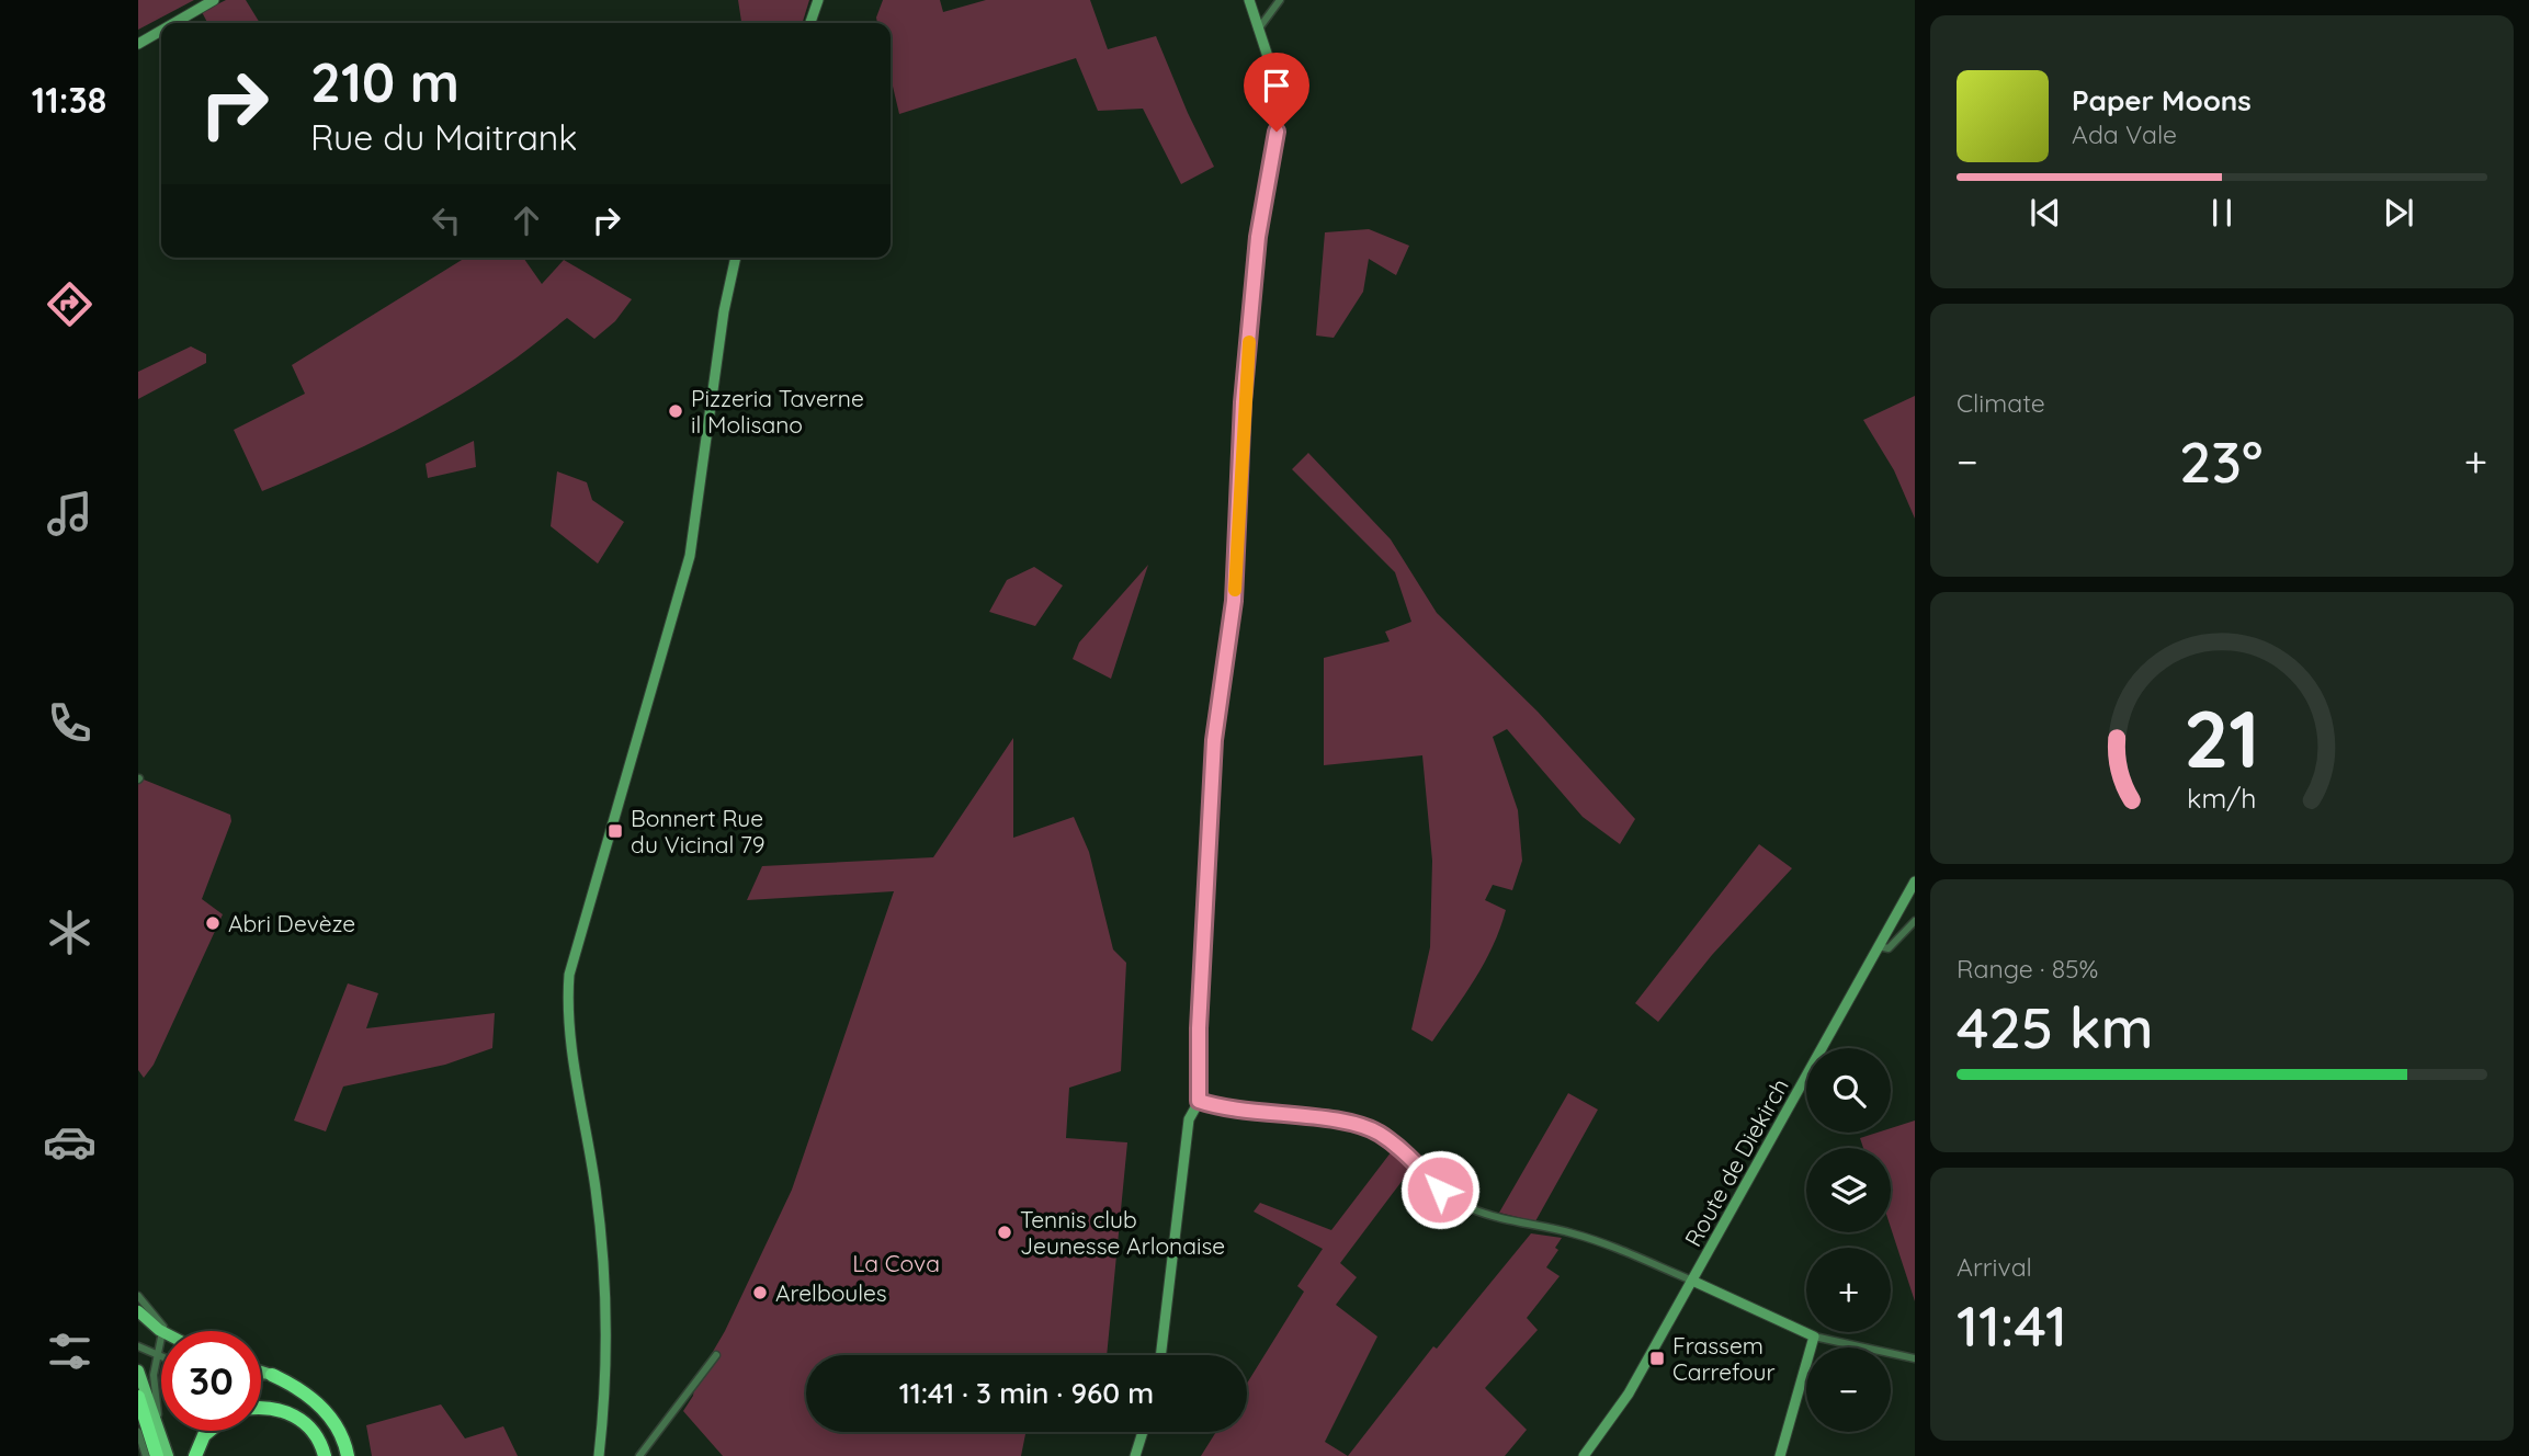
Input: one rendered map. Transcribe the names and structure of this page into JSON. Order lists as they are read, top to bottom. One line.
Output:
{"streets":{"street":["Route de Diekirch"]},"parks":["La Cova"],"places":{"other":["Pizzeria Taverne il Molisano","Abri Devèze","Tennis club Jeunesse Arlonaise","Arelboules"],"transit":["Bonnert Rue du Vicinal 79","Frassem Carrefour"]},"page":{"tabs":"11:38","turn":["210 m","Rue du Maitrank"],"song":["Paper Moons","Ada Vale"],"tile":["Climate",["Range · 85%","425 km"],["Arrival","11:41"]],"heat":["−","23°","+"],"map_buttons":["+","−"],"limit":"30","trip":"11:41 · 3 min · 960 m","gauge":["21","km/h"]}}
